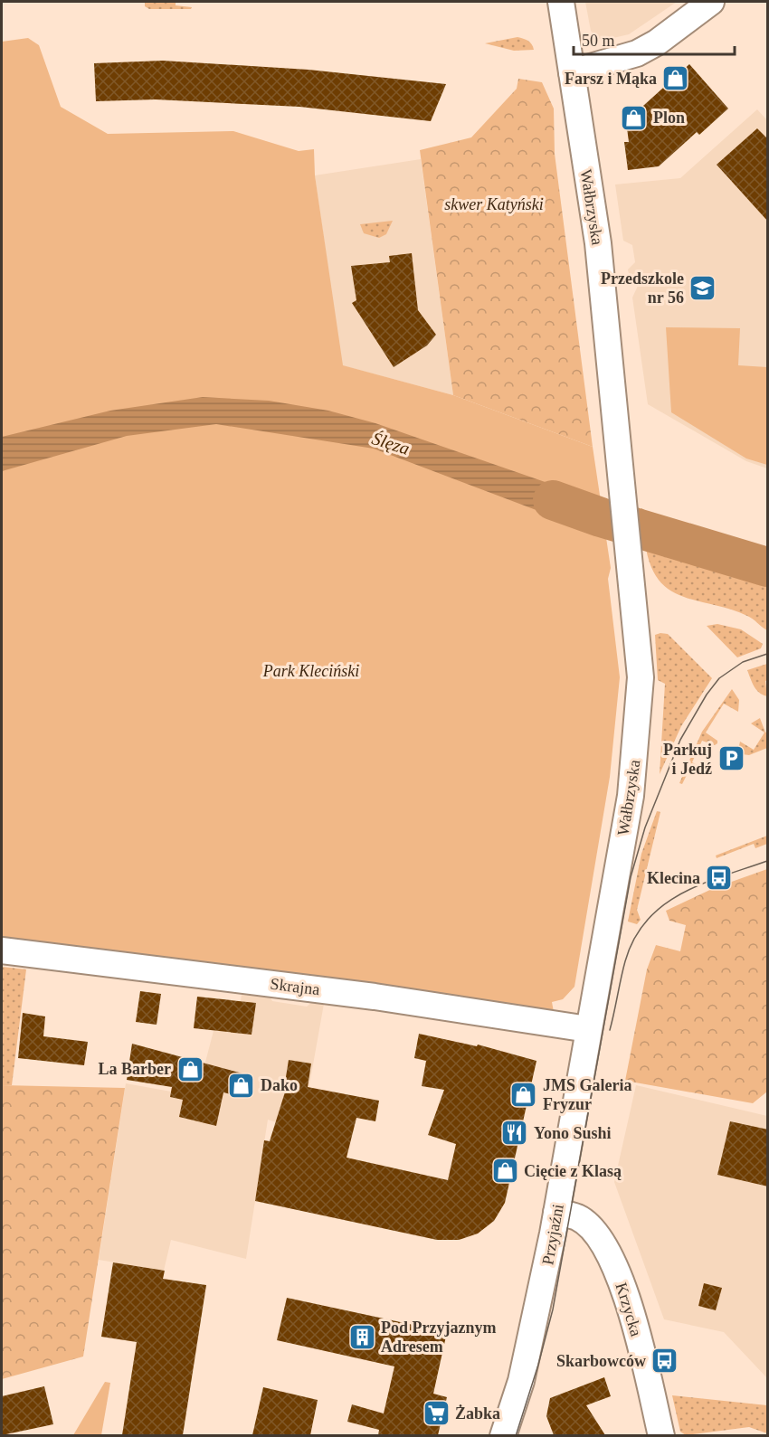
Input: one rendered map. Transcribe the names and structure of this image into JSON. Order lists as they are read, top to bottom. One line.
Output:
{"streets":{"street":["Wałbrzyska","Skrajna","Przyjaźni","Krzycka"]},"crossings":[["Wałbrzyska","Skrajna"],["Wałbrzyska","Przyjaźni"],["Skrajna","Przyjaźni"],["Przyjaźni","Krzycka"]],"water":["Ślęza"],"parks":["skwer Katyński","Park Kleciński"],"places":{"shop":["Farsz i Mąka","Plon","La Barber","Dako","JMS Galeria Fryzur","Cięcie z Klasą"],"school or university":["Przedszkole nr 56"],"parking":["Parkuj i Jedź"],"bus stop":["Klecina","Skarbowców"],"restaurant":["Yono Sushi"],"building":["Pod Przyjaznym Adresem"],"supermarket":["Żabka"]},"scale_bar":"50 m"}
